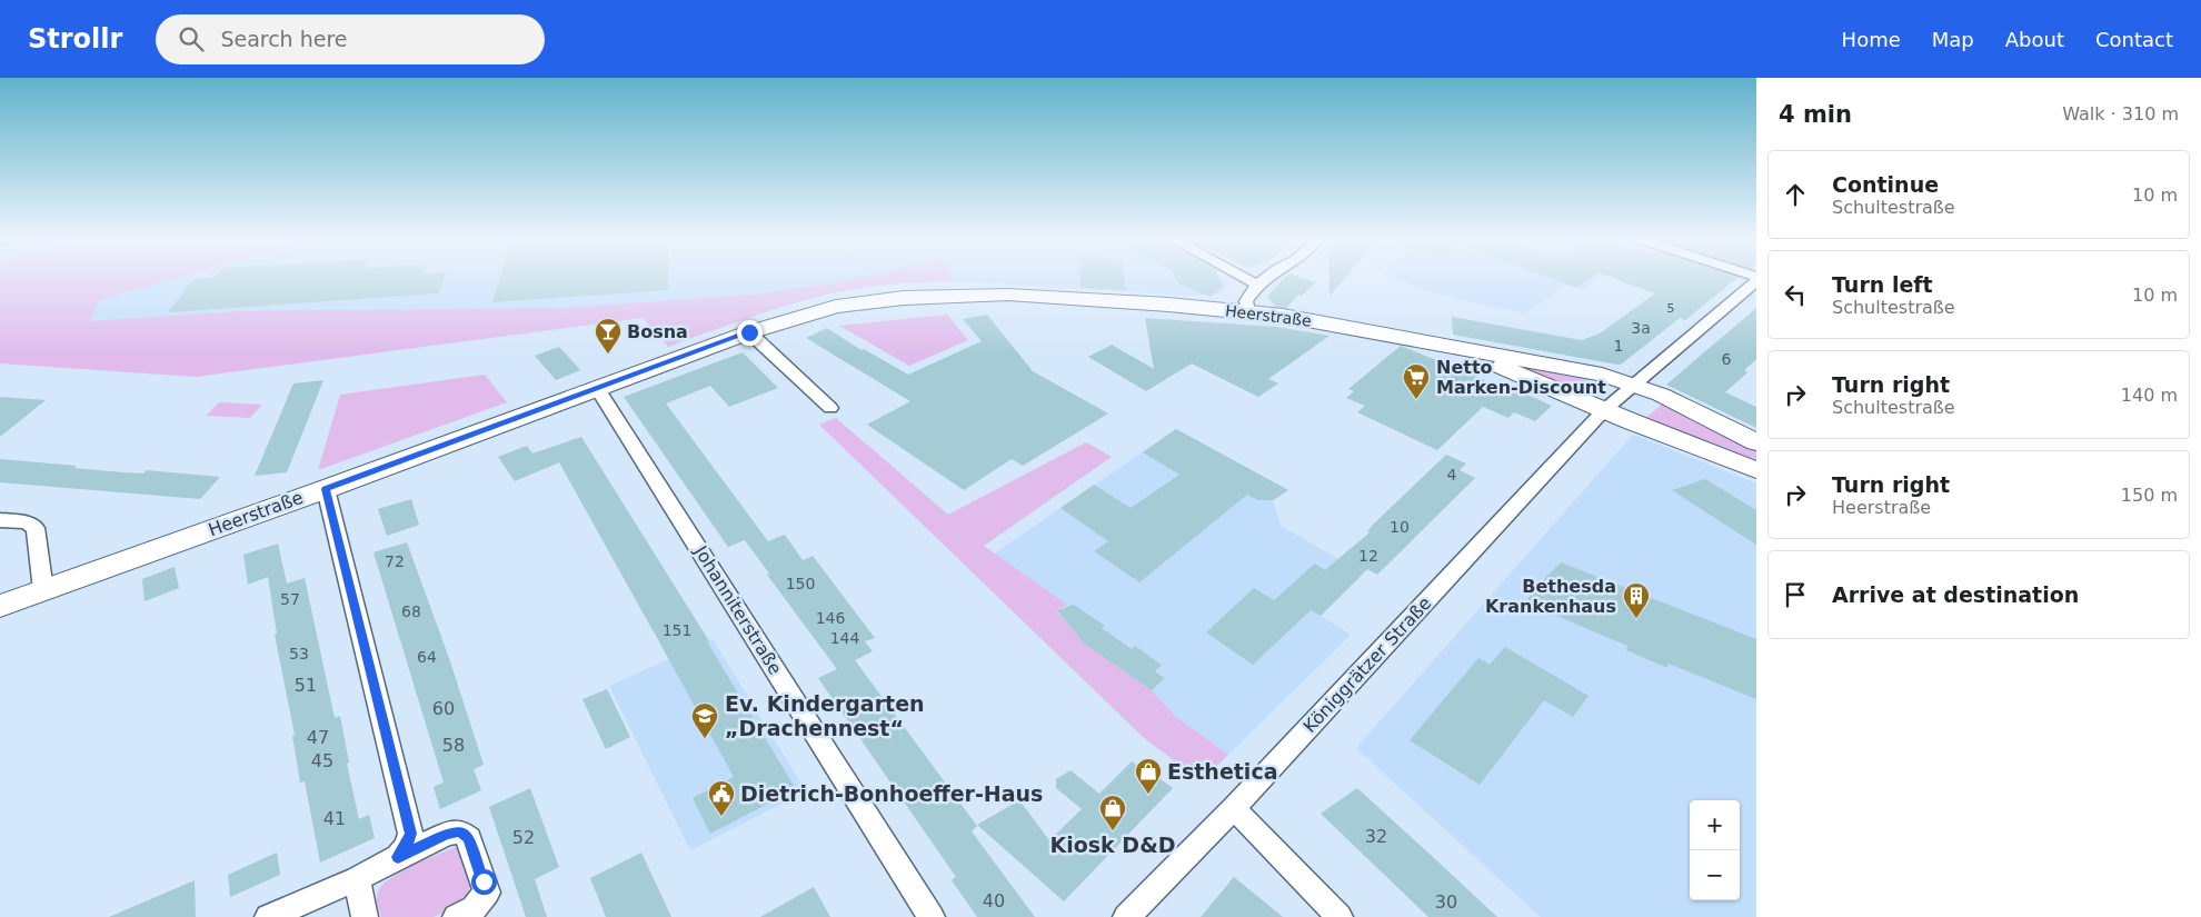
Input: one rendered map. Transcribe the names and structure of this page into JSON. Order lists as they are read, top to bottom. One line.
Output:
{"streets":{"street":["Heerstraße","Johanniterstraße","Königgrätzer Straße"]},"crossings":[["Heerstraße","Johanniterstraße"],["Heerstraße","Königgrätzer Straße"]],"places":{"bar":["Bosna"],"supermarket":["Netto Marken-Discount"],"building":["Bethesda Krankenhaus"],"school or university":["Ev. Kindergarten „Drachennest“"],"shop":["Esthetica","Kiosk D&D"],"public building":["Dietrich-Bonhoeffer-Haus"]},"house_numbers":["5","3a","1","6","4","10","12","72","150","57","68","146","151","144","53","64","51","60","47","58","45","41","32","52","40","30"],"page":{"header":"Strollr","search":"Search here","nav":["Home","Map","About","Contact"],"heading":["4 min","Walk · 310 m"],"list":[["Continue","Schultestraße","10 m"],["Turn left","Schultestraße","10 m"],["Turn right","Schultestraße","140 m"],["Turn right","Heerstraße","150 m"],"Arrive at destination"],"map_buttons":["+","−"]}}
